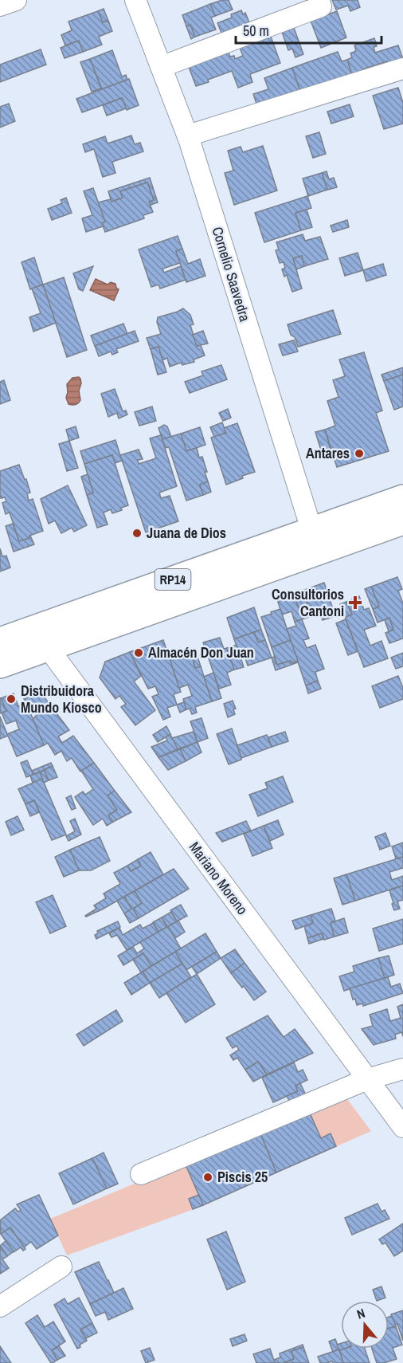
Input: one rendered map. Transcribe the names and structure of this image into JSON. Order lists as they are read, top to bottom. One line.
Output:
{"streets":{"main road":["RP14"],"street":["Cornelio Saavedra","Mariano Moreno"]},"crossings":[["Cornelio Saavedra","RP14"],["RP14","Mariano Moreno"]],"places":{"other":["Antares","Juana de Dios","Almacén Don Juan","Distribuidora Mundo Kiosco","Piscis 25"],"health":["Consultorios Cantoni"]},"scale_bar":"50 m","north":"top"}
